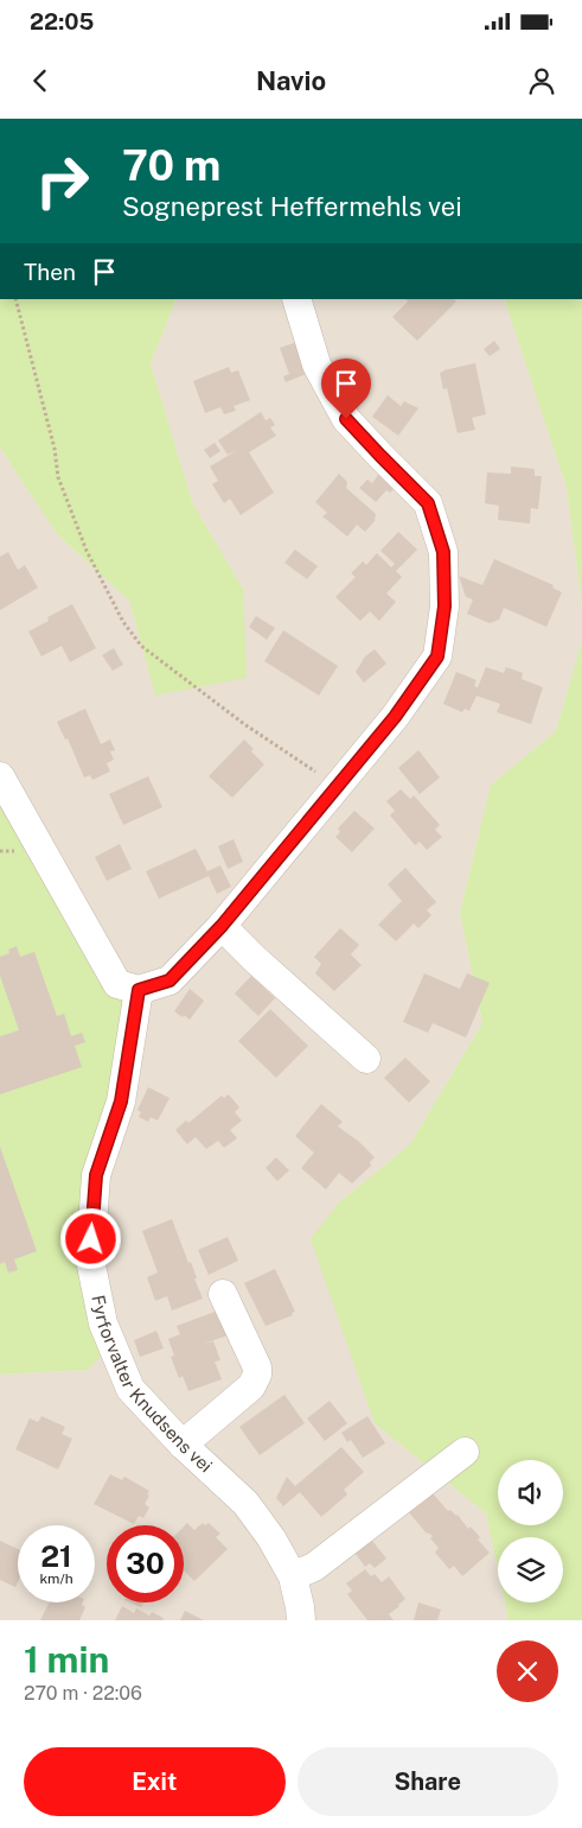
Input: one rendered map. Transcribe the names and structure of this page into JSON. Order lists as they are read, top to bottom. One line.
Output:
{"streets":{"street":["Fyrforvalter Knudsens vei"]},"page":{"status":"22:05","header":"Navio","turn":["70 m","Sogneprest Heffermehls vei"],"then":"Then","speed":"21 km/h","limit":"30","heading":["1 min","270 m · 22:06"],"buttons":["Exit","Share"]}}
